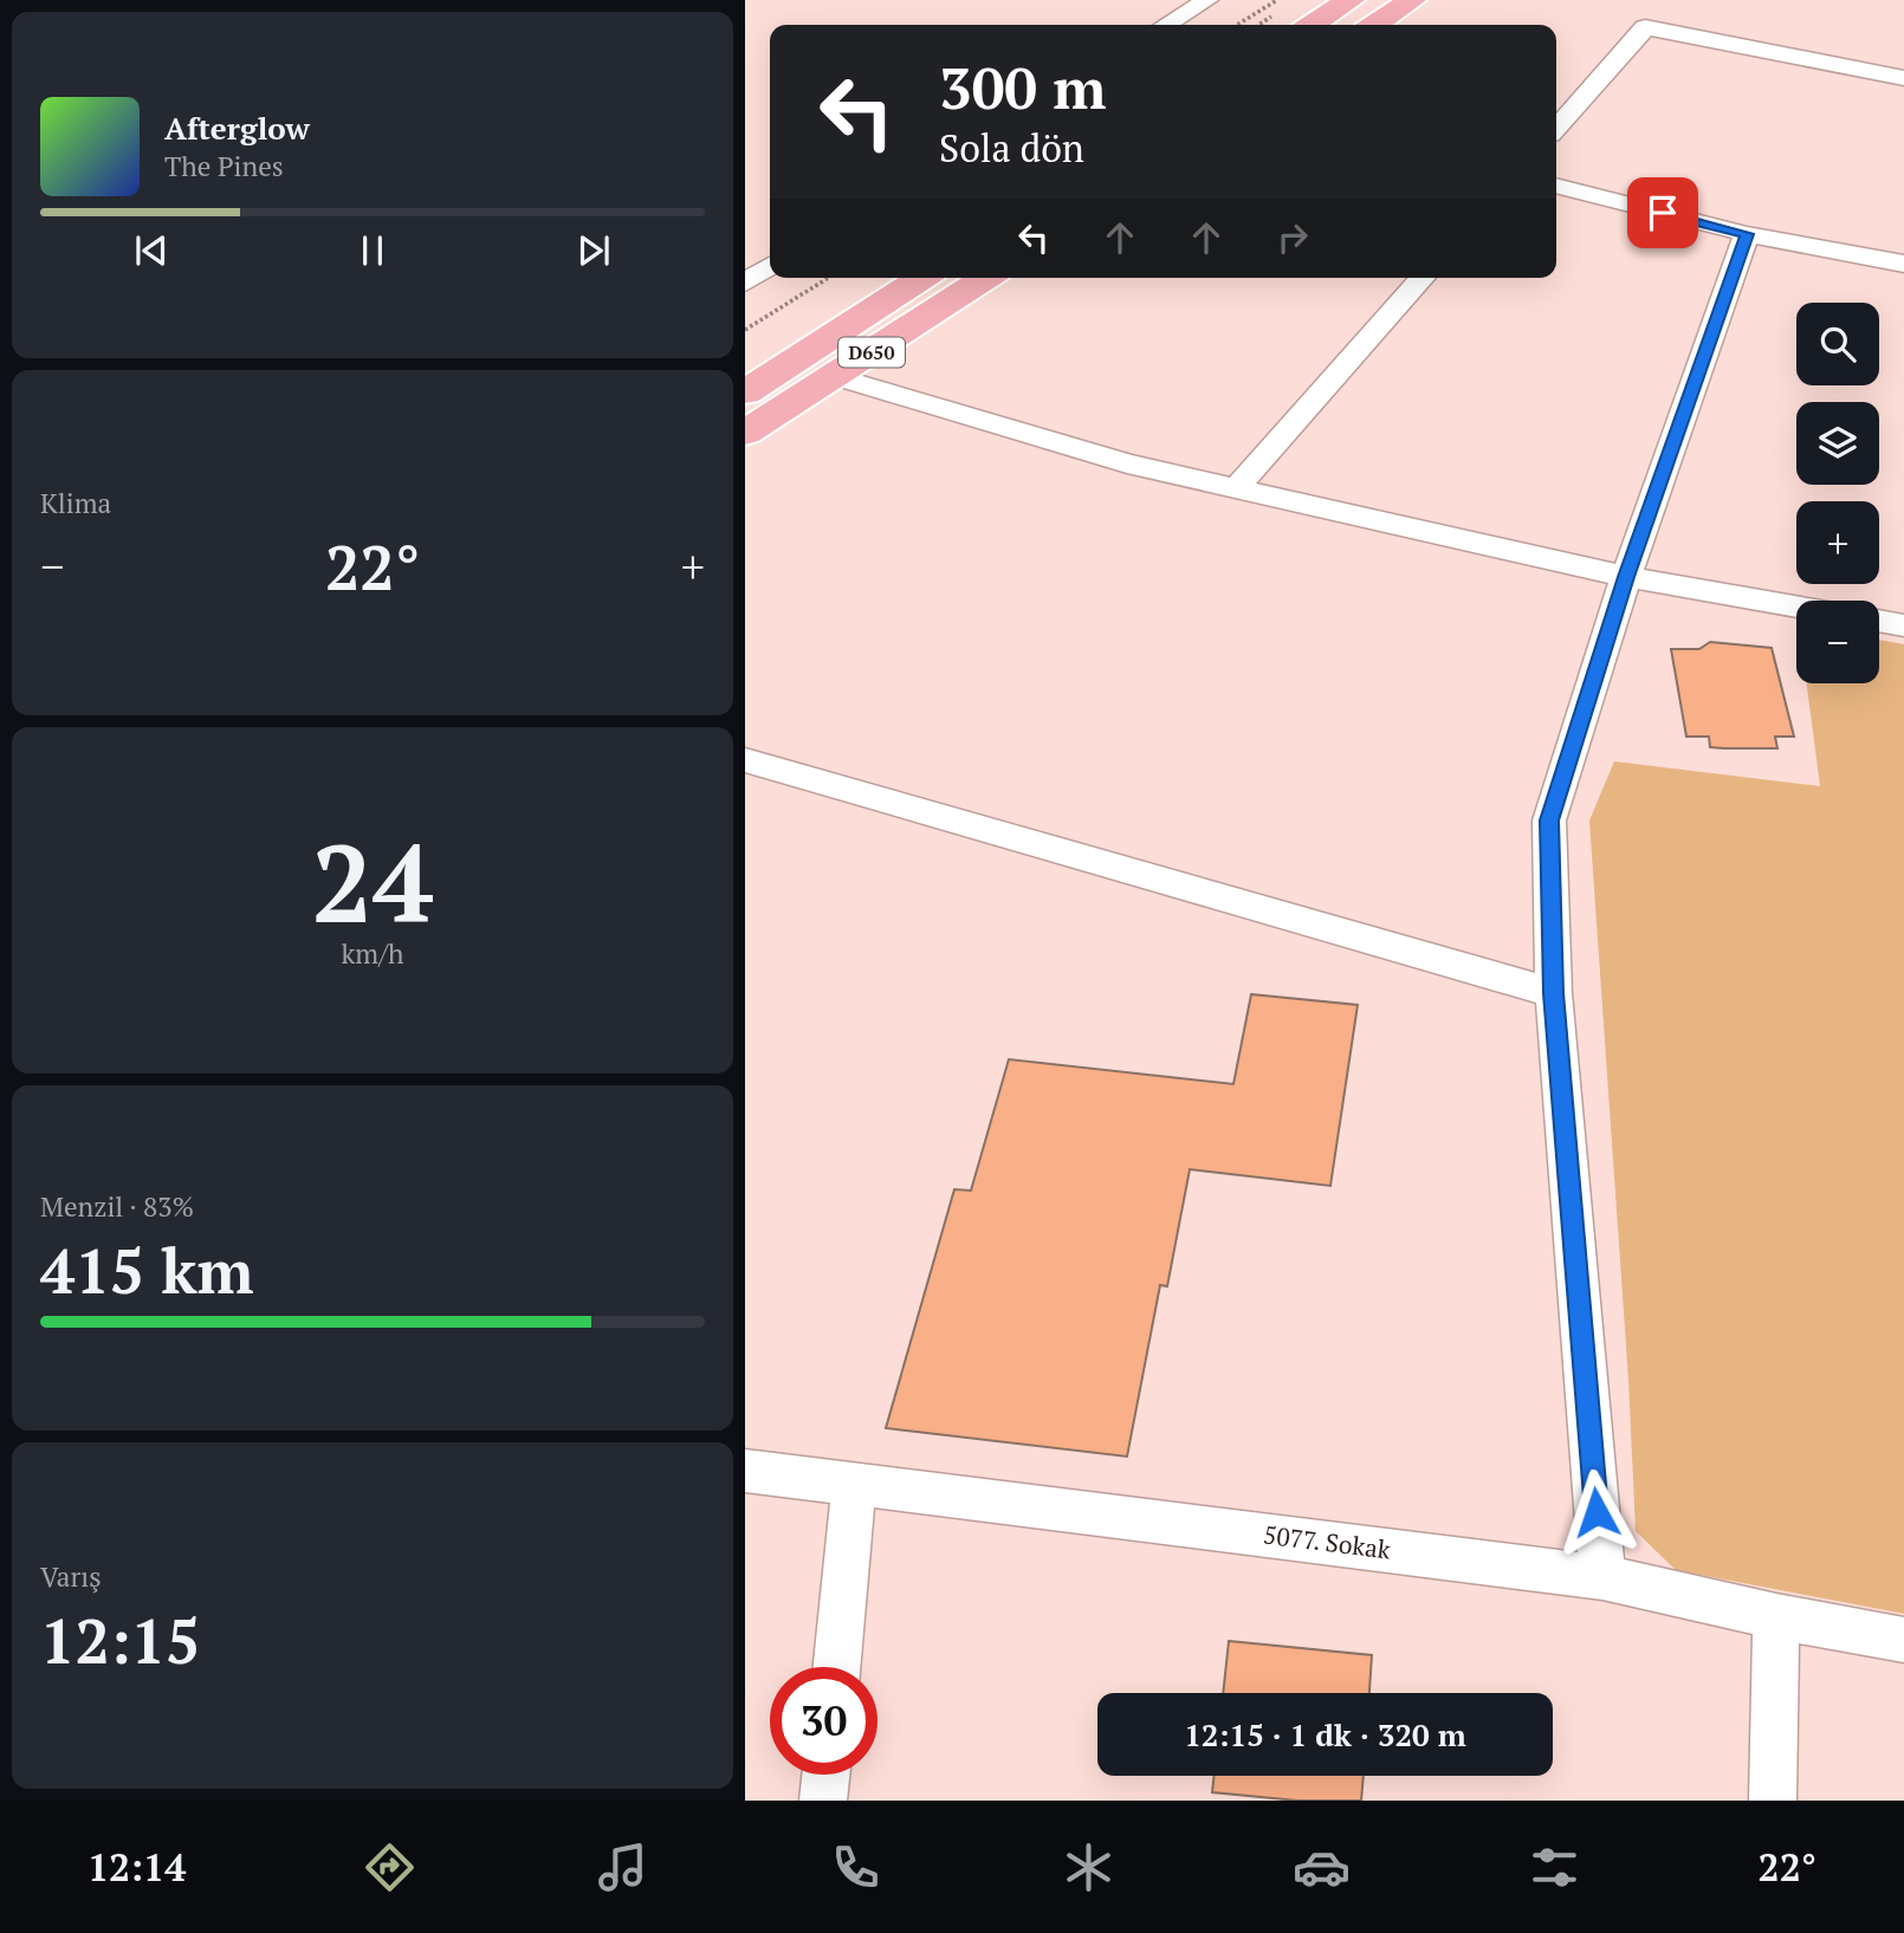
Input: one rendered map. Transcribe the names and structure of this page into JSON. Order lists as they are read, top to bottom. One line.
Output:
{"streets":{"highway":["D650"],"street":["5077. Sokak"]},"page":{"turn":["300 m","Sola dön"],"song":["Afterglow","The Pines"],"map_buttons":["+","−"],"tile":["Klima",["24","km/h"],["Menzil · 83%","415 km"],["Varış","12:15"]],"heat":["−","22°","+"],"limit":"30","trip":"12:15 · 1 dk · 320 m","tabs":["12:14","22°"]}}
